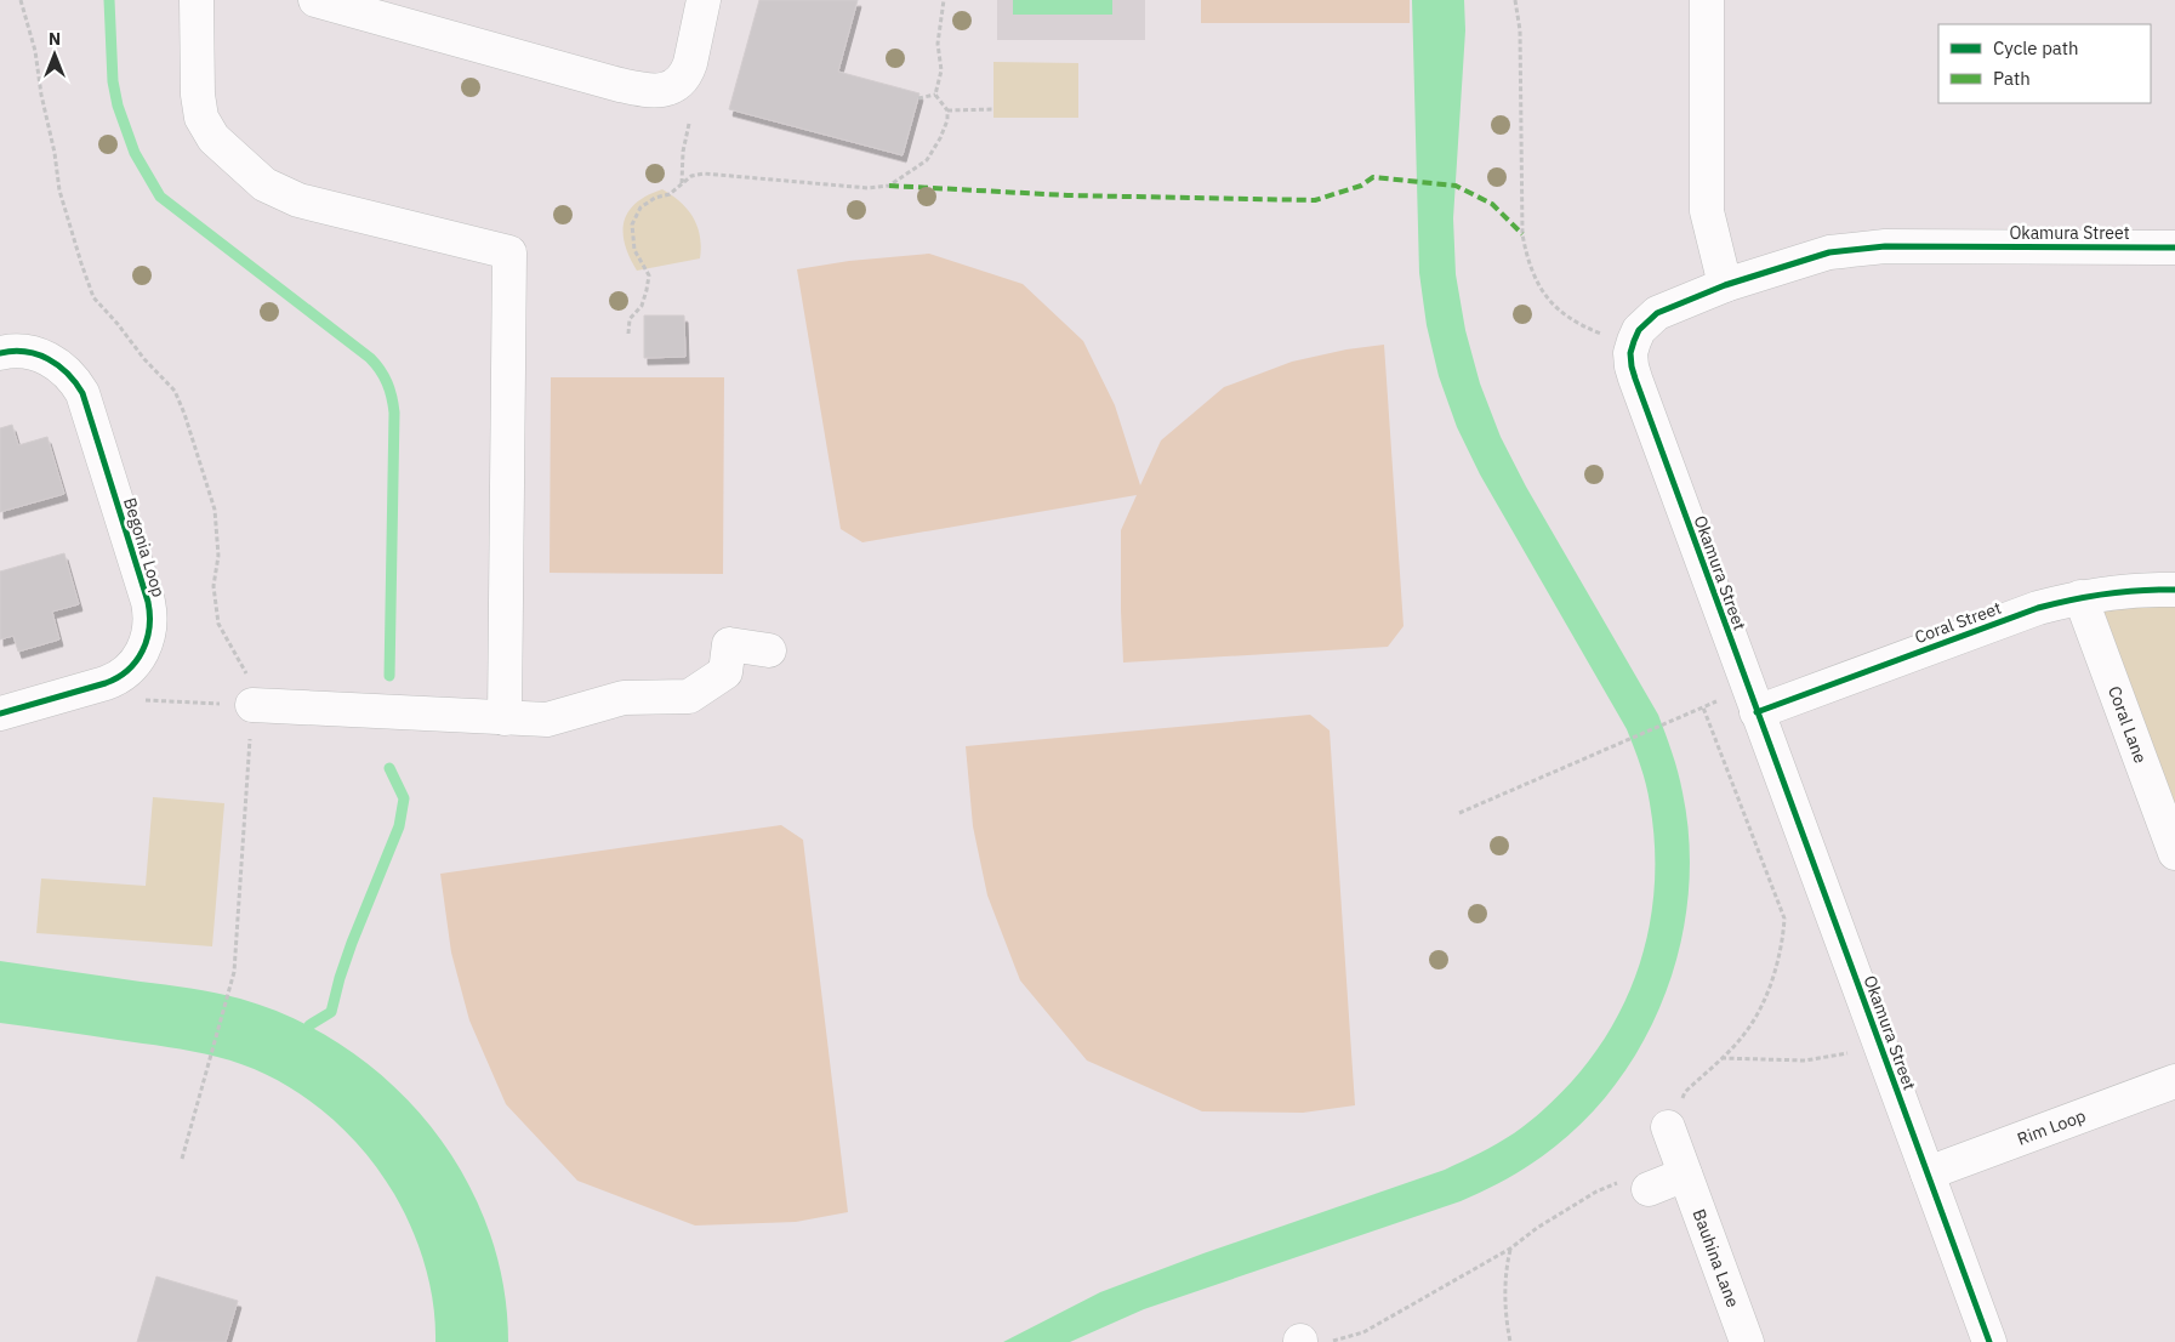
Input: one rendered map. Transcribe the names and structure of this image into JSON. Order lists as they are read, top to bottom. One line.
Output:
{"streets":{"street":["Okamura Street","Begonia Loop","Coral Street","Coral Lane","Rim Loop","Bauhina Lane"]},"crossings":[["Okamura Street","Coral Street"],["Okamura Street","Rim Loop"],["Coral Street","Coral Lane"]],"legend":["Cycle path","Path"],"north":"top"}
